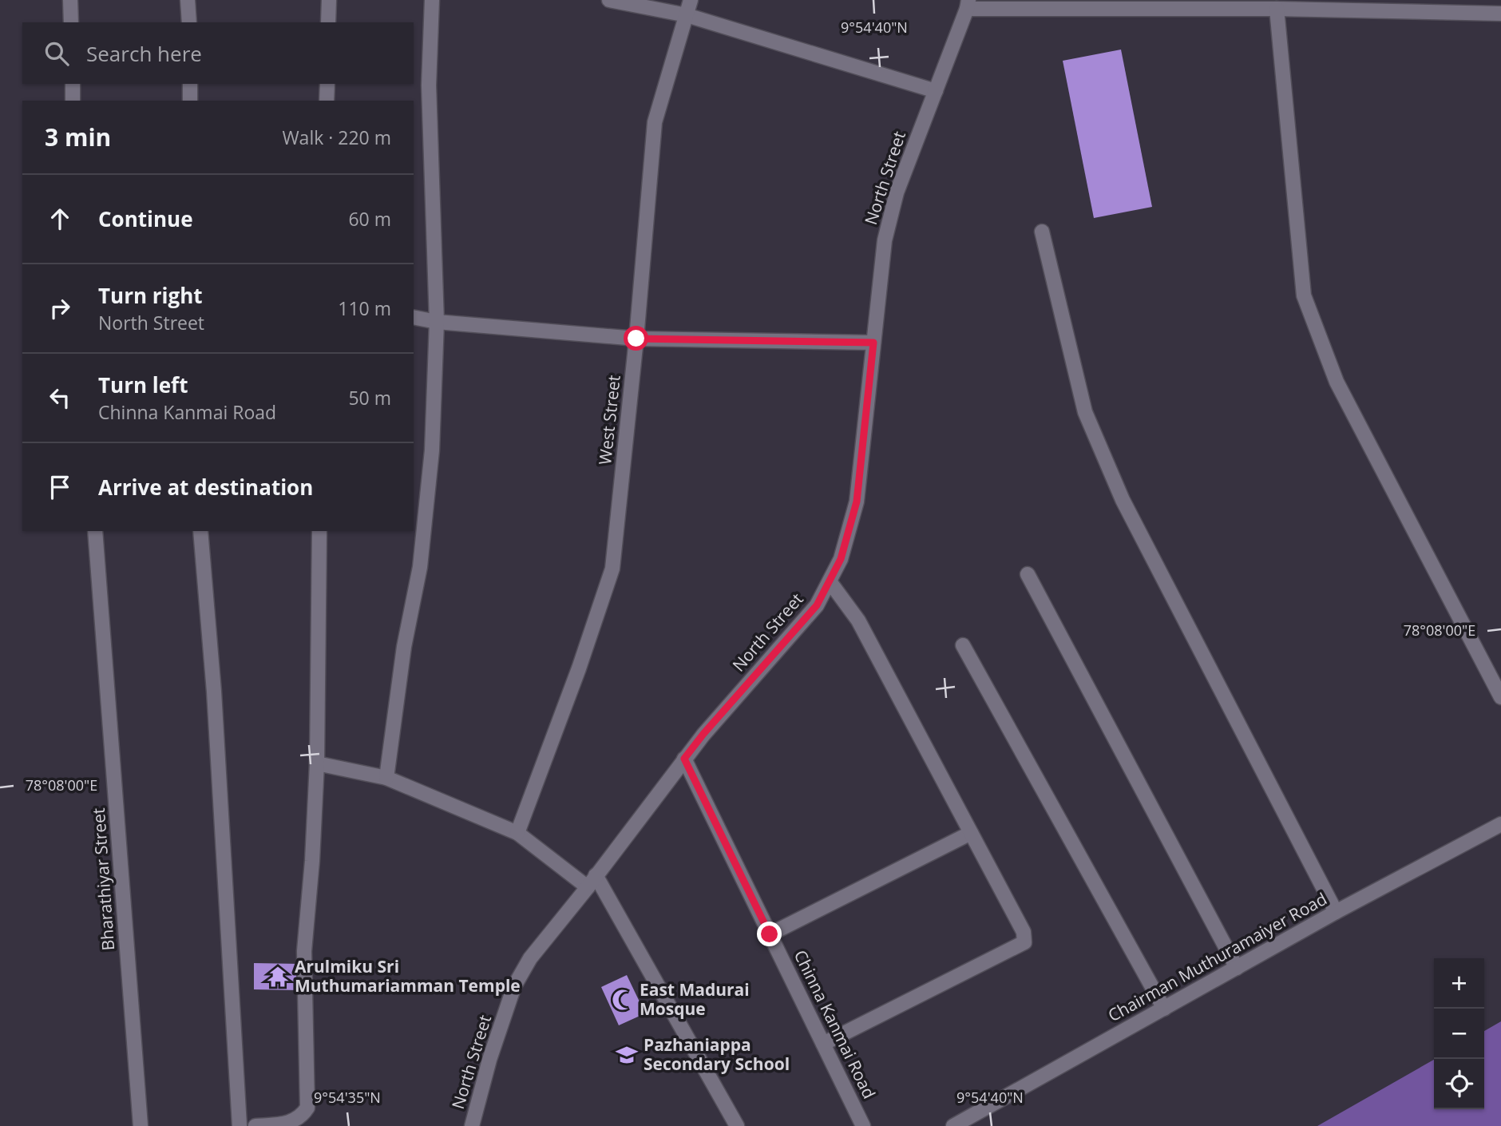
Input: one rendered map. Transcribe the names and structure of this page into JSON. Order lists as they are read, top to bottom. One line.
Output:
{"streets":{"street":["North Street","West Street","Bharathiyar Street","Chairman Muthuramaiyer Road","Chinna Kanmai Road"]},"crossings":[["North Street","Chinna Kanmai Road"]],"places":{"temple":["Arulmiku Sri Muthumariamman Temple"],"mosque":["East Madurai Mosque"],"school or university":["Pazhaniappa Secondary School"]},"page":{"search":"Search here","heading":["3 min","Walk · 220 m"],"list":[["Continue","60 m"],["Turn right","North Street","110 m"],["Turn left","Chinna Kanmai Road","50 m"],"Arrive at destination"],"map_buttons":["+","−"]},"coordinates":["9°54'40\"N","78°08'00\"E","9°54'35\"N"]}
